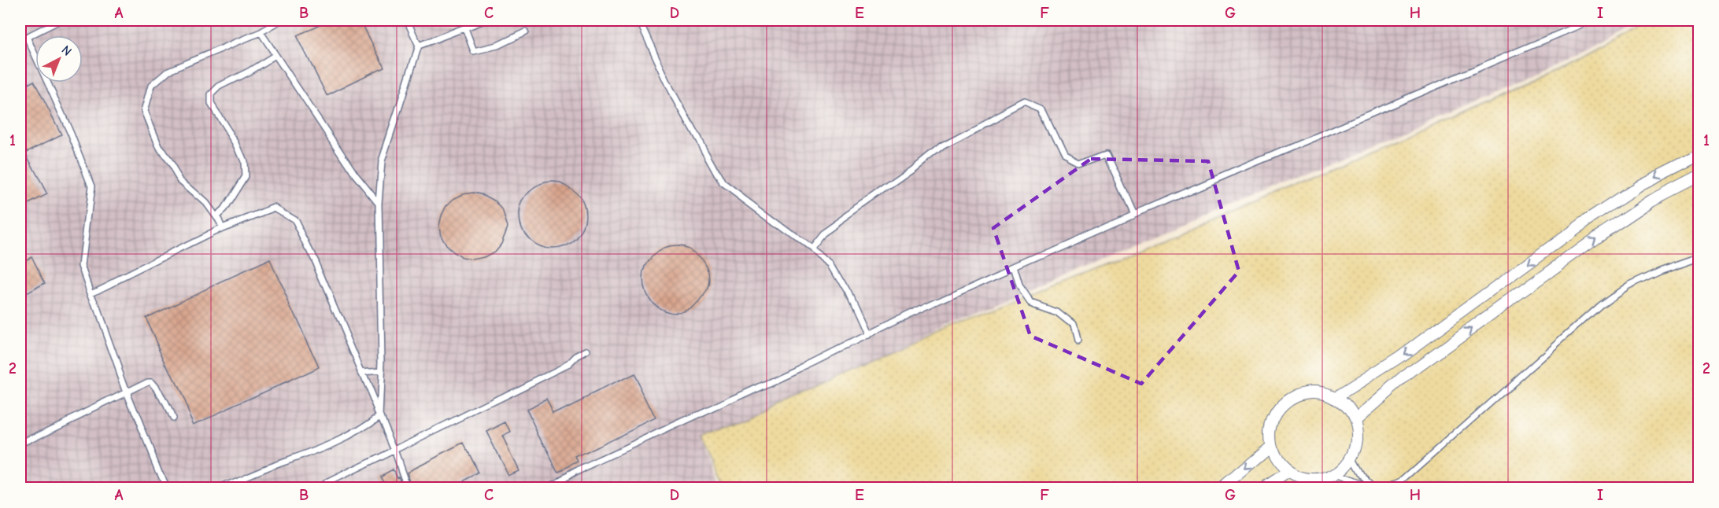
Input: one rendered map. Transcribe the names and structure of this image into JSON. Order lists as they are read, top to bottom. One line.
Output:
{"north":"top right","grid":{"columns":["A","B","C","D","E","F","G","H","I"],"rows":["1","2"]}}
